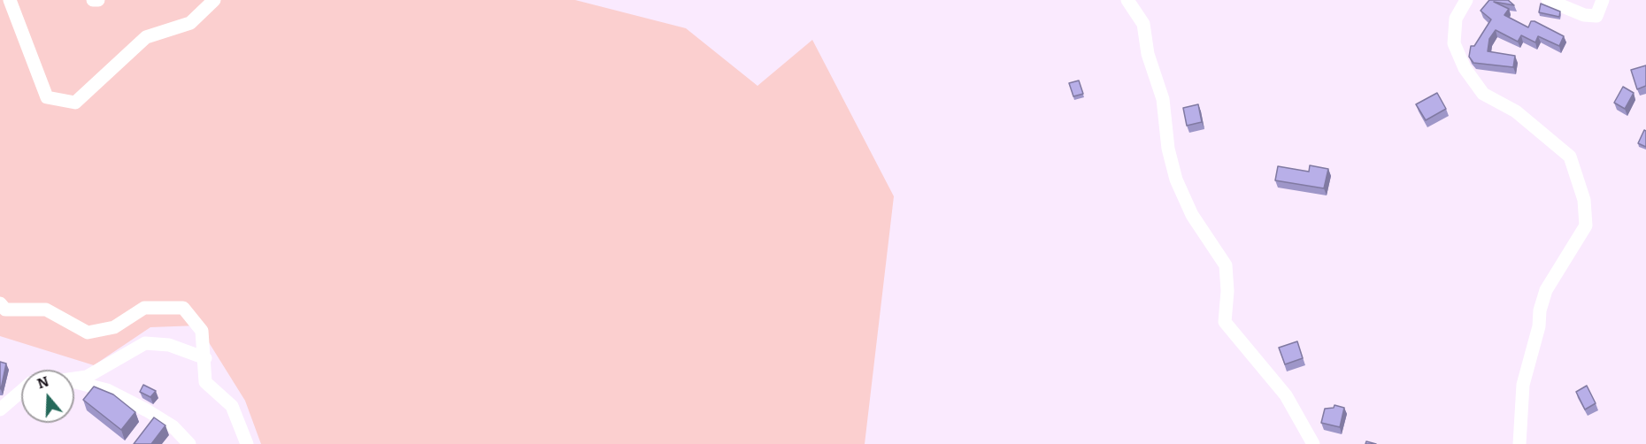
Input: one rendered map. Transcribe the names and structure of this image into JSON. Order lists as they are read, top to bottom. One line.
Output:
{"north":"top"}
